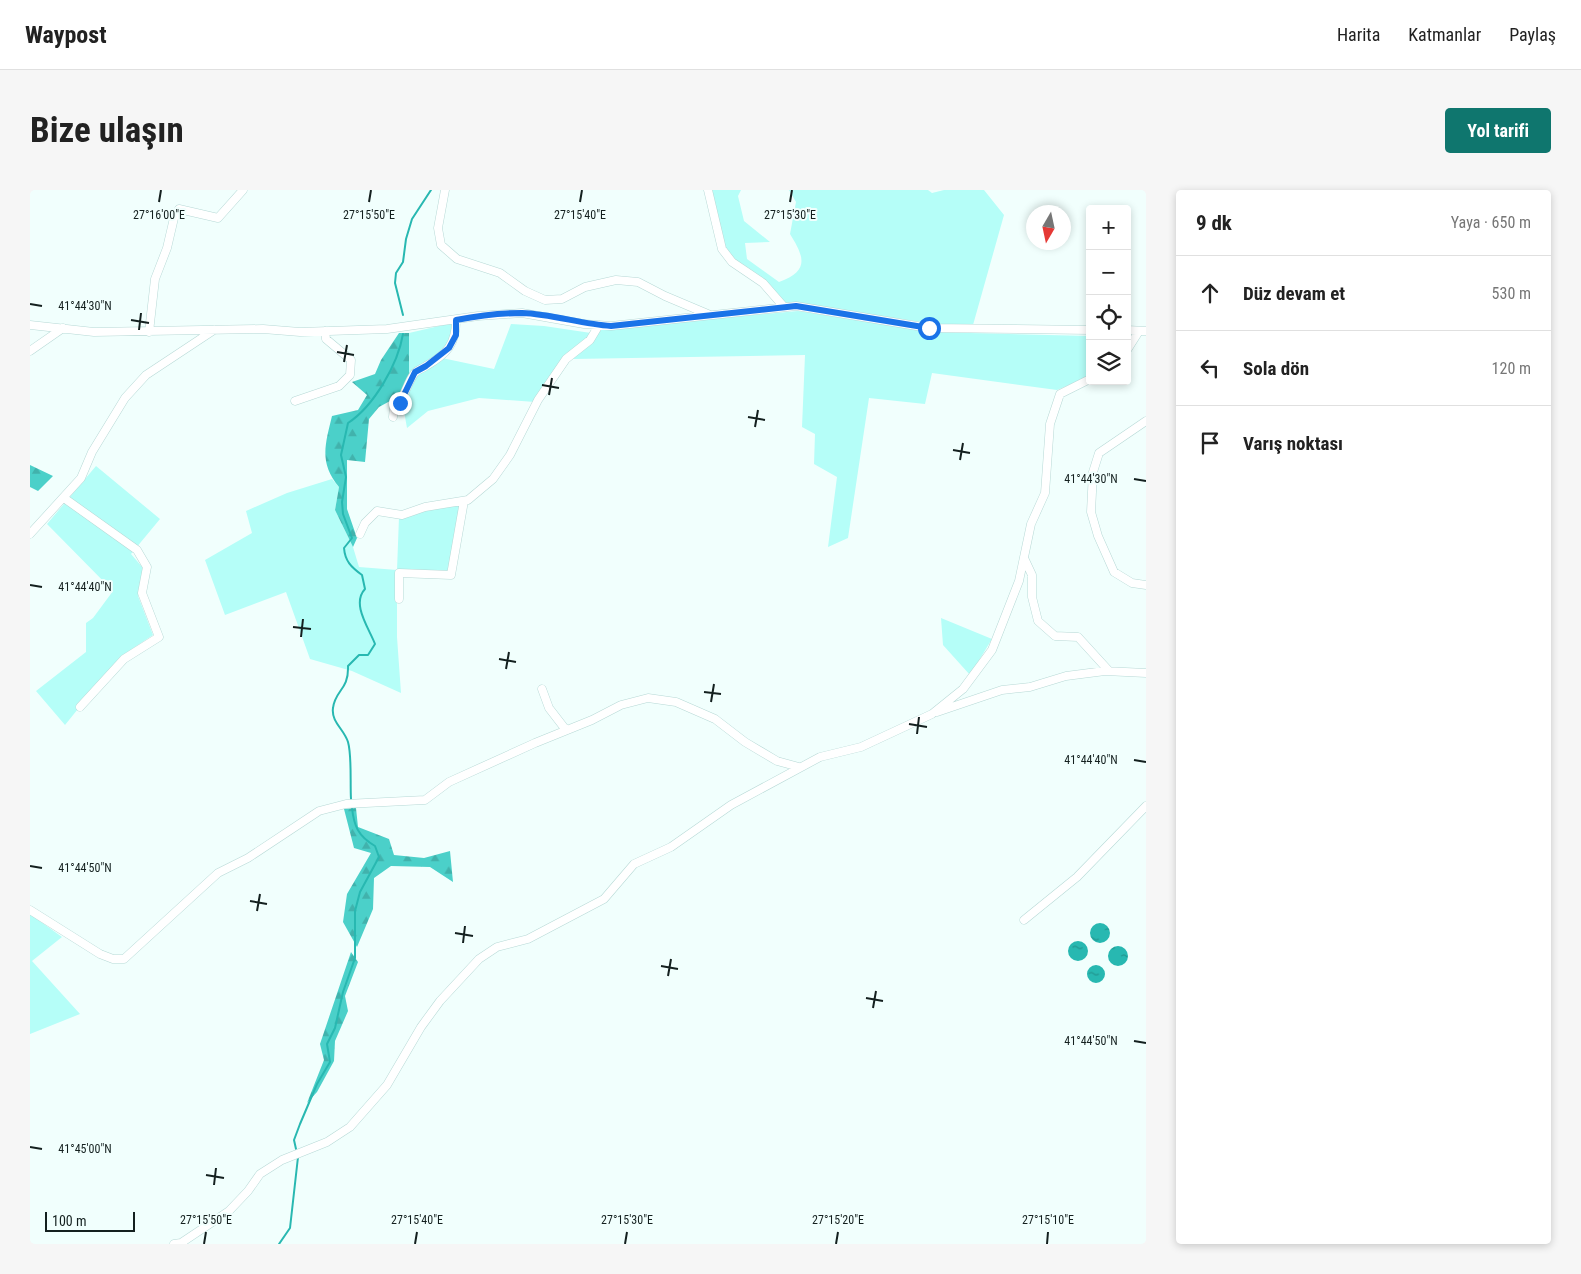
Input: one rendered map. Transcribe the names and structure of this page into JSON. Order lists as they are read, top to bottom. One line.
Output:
{"scale_bar":"100 m","north":"bottom","page":{"header":"Waypost","nav":["Harita","Katmanlar","Paylaş"],"buttons":"Yol tarifi","title":"Bize ulaşın","heading":["9 dk","Yaya · 650 m"],"map_buttons":["+","−"],"list":[["Düz devam et","530 m"],["Sola dön","120 m"],"Varış noktası"],"scale":"100 m"},"coordinates":["27°16'00\"E","27°15'50\"E","27°15'40\"E","27°15'30\"E","41°44'30\"N","41°44'40\"N","41°44'50\"N","41°45'00\"N","27°15'20\"E","27°15'10\"E"]}
